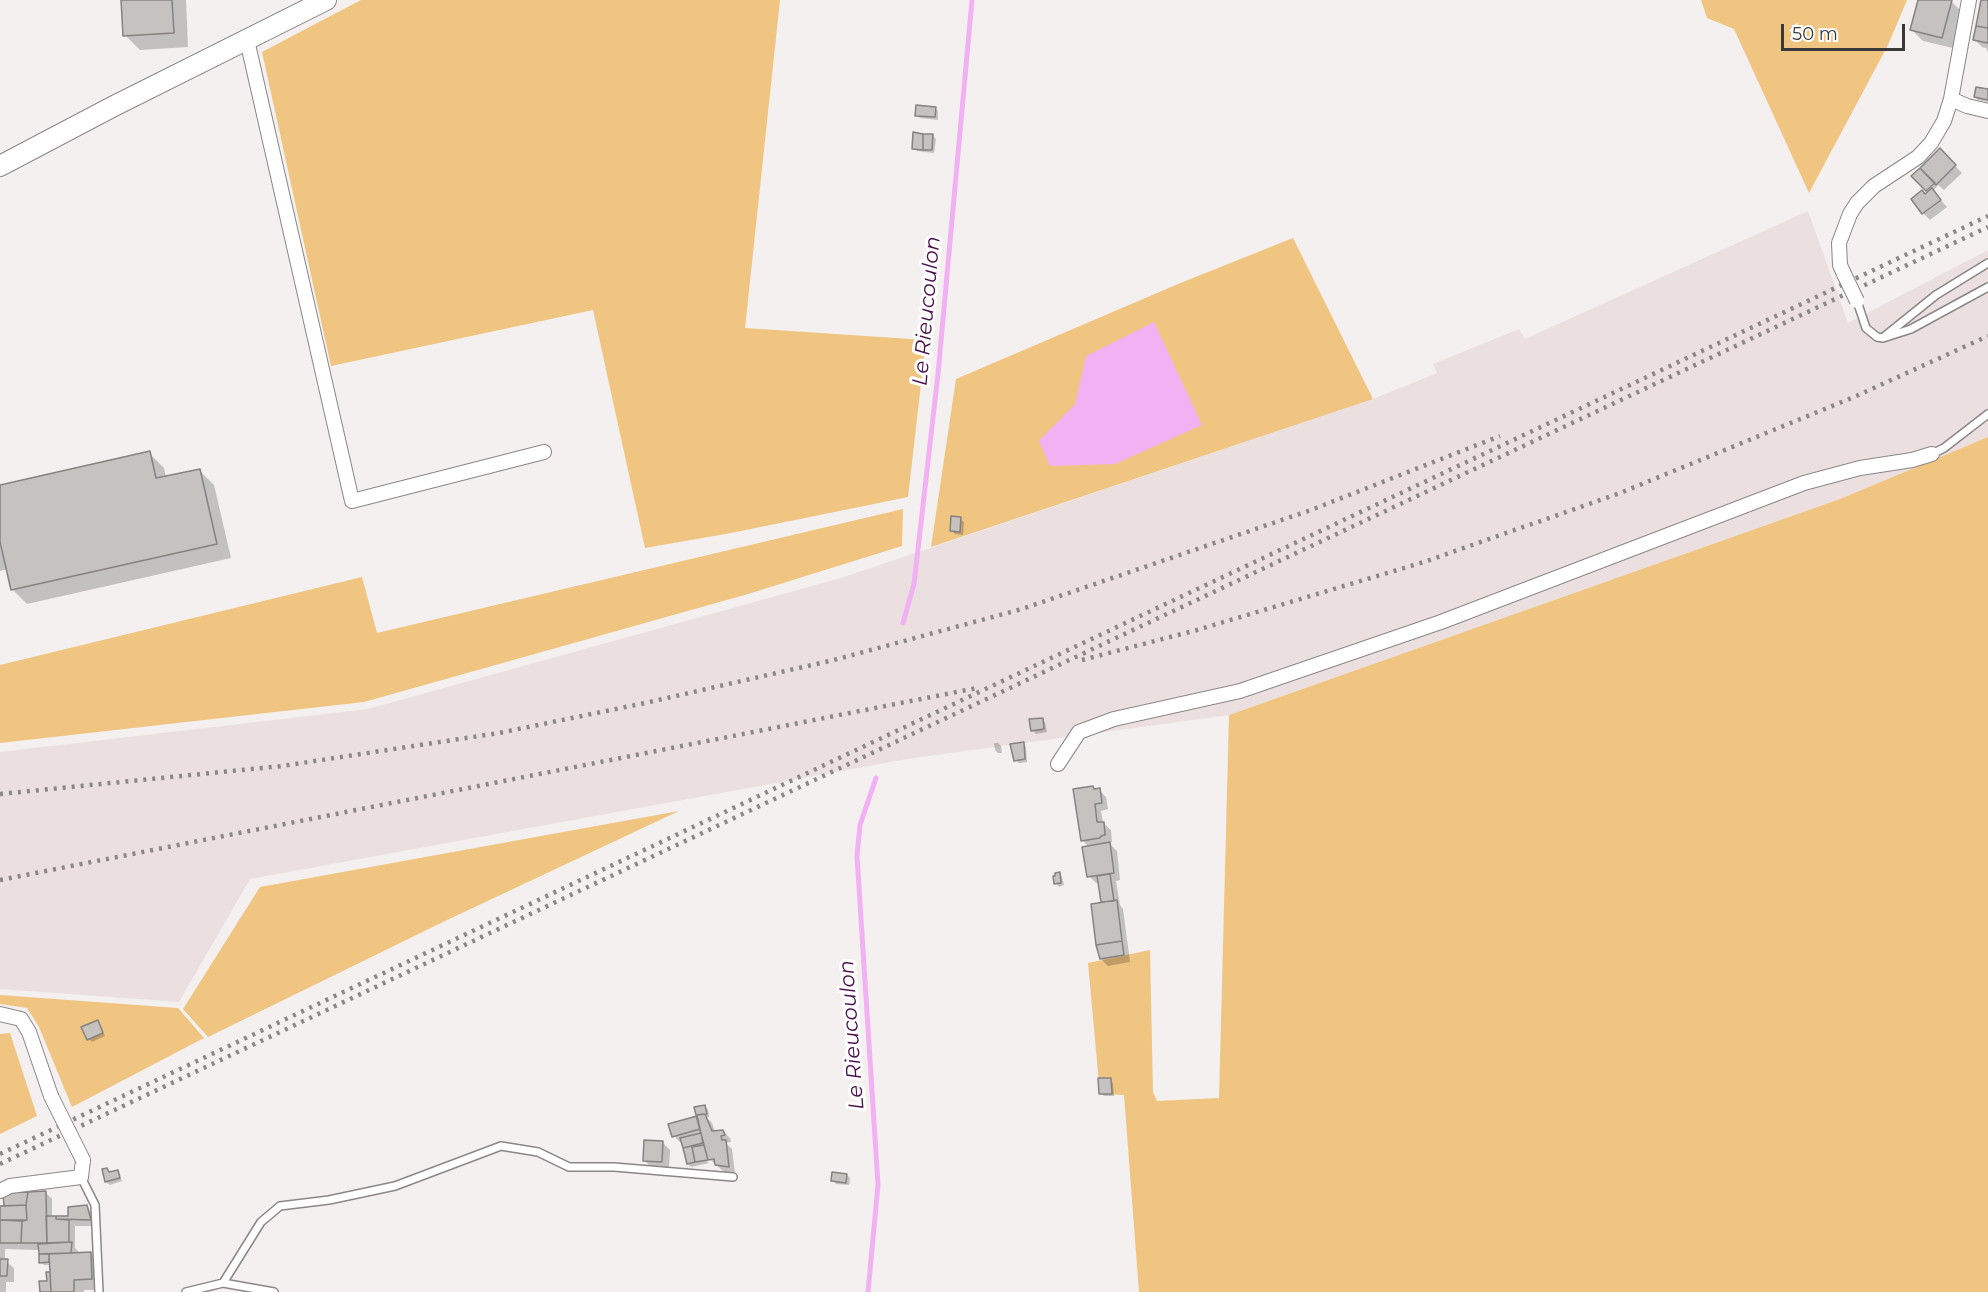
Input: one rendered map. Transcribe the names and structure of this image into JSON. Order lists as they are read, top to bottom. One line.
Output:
{"water":["Le Rieucoulon"],"scale_bar":"50 m"}
